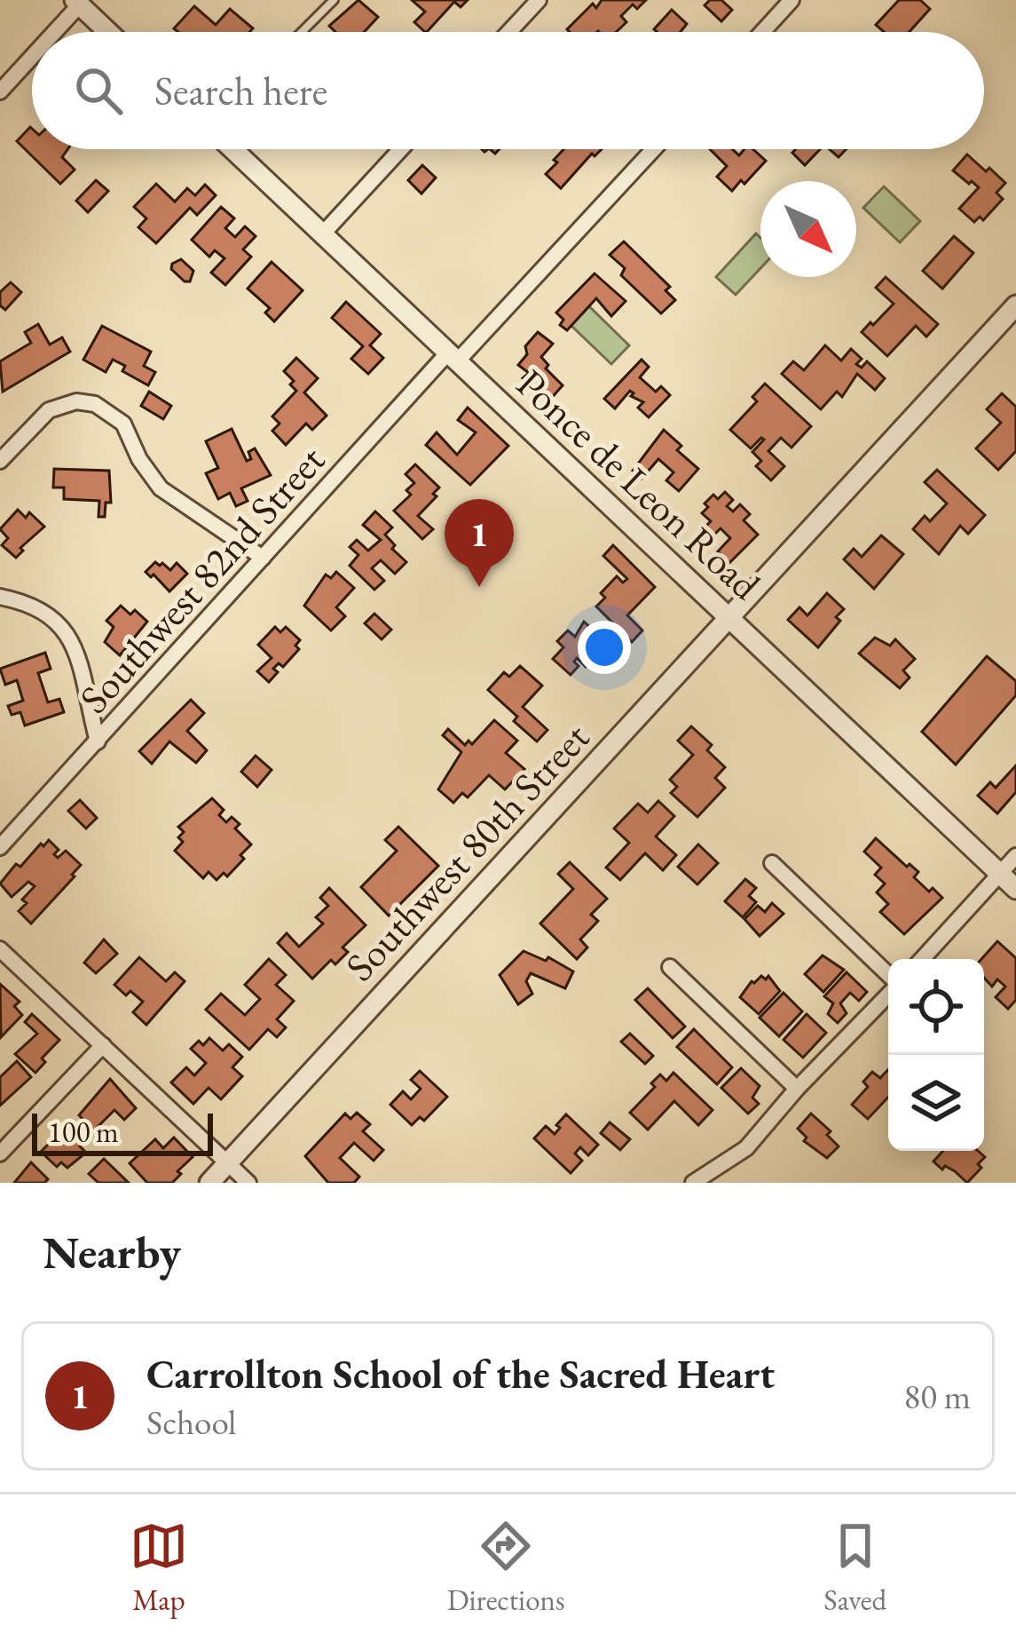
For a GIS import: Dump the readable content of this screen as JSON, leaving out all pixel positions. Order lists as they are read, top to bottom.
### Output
{
  "streets": {
    "street": ["Ponce de Leon Road", "Southwest 82nd Street", "Southwest 80th Street"]
  },
  "crossings": [
    ["Ponce de Leon Road", "Southwest 82nd Street"],
    ["Ponce de Leon Road", "Southwest 80th Street"]
  ],
  "scale_bar": "100 m",
  "north": "bottom right",
  "page": {
    "search": "Search here",
    "pins": "1",
    "scale": "100 m",
    "heading": "Nearby",
    "list": [
      {
        "mark": "1",
        "name": "Carrollton School of the Sacred Heart",
        "note": "School",
        "value": "80 m"
      }
    ],
    "nav": ["Map", "Directions", "Saved"]
  }
}
